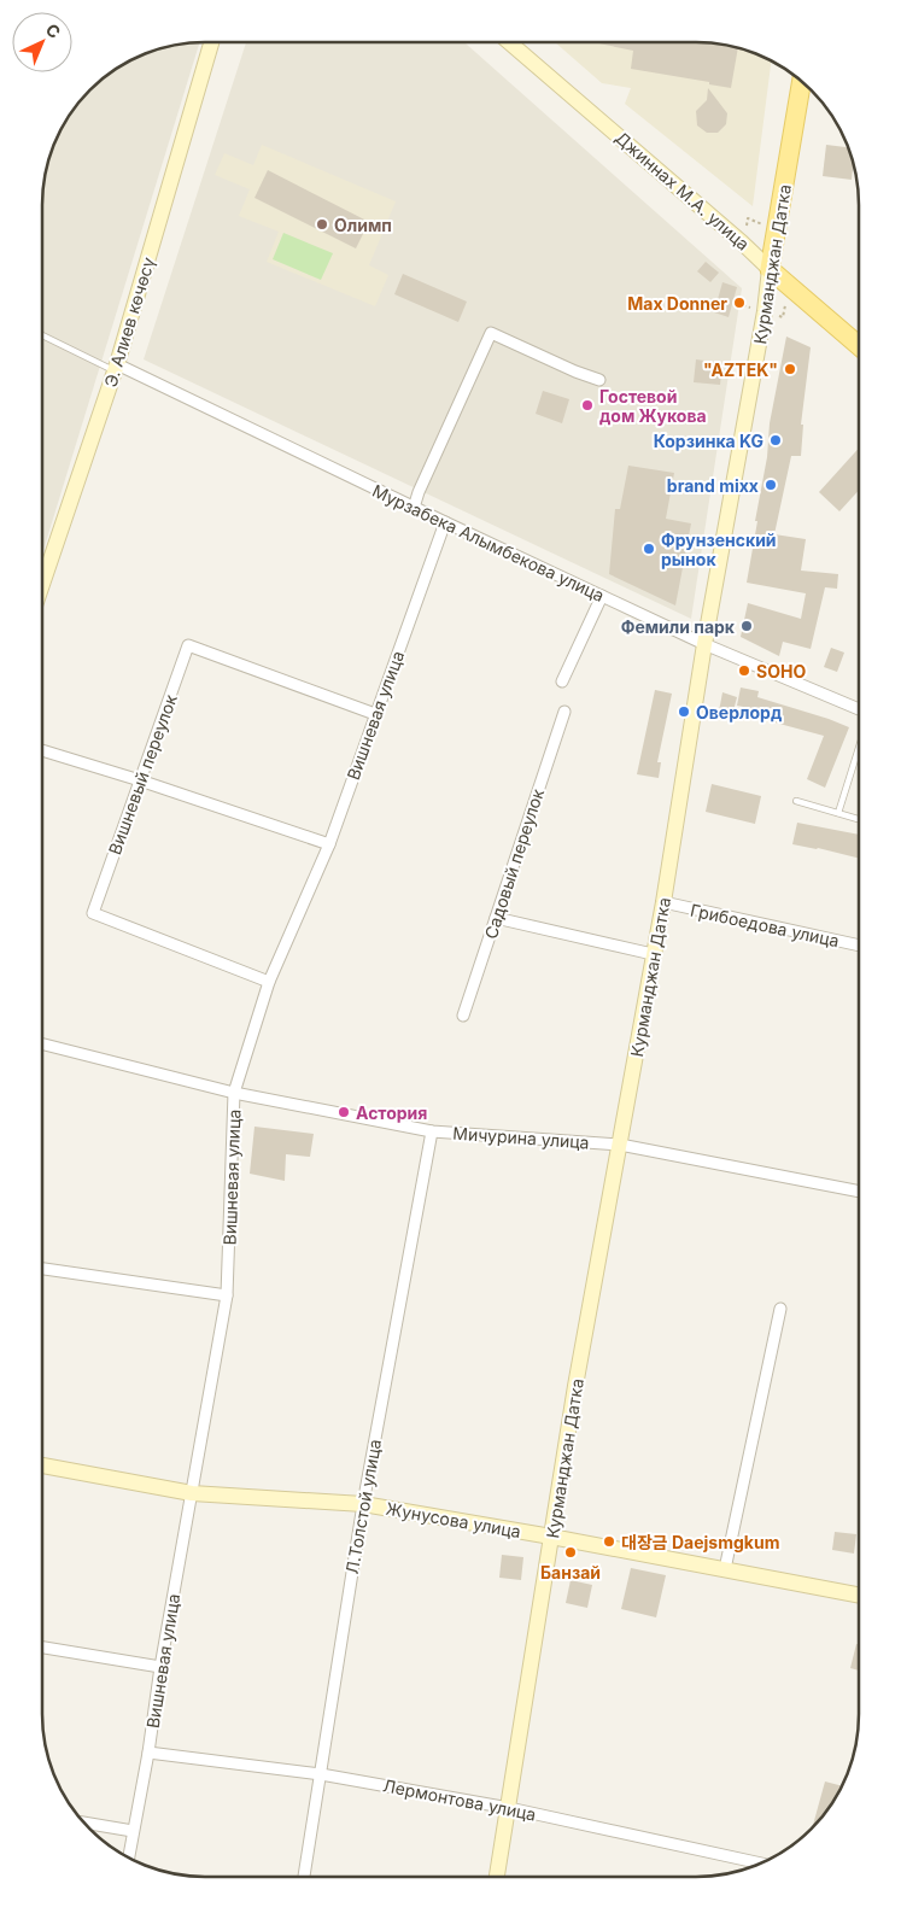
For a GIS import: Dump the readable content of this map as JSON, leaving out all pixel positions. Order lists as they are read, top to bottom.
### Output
{
  "streets": {
    "main road": [
      "Джиннах М.А. улица",
      "Курманджан Датка",
      "Э. Алиев көчөсү",
      "Жунусова улица"
    ],
    "street": [
      "Мурзабека Алымбекова улица",
      "Вишневая улица",
      "Вишневый переулок",
      "Садовый переулок",
      "Грибоедова улица",
      "Мичурина улица",
      "Л.Толстой улица",
      "Лермонтова улица"
    ]
  },
  "crossings": [
    ["Джиннах М.А. улица", "Курманджан Датка"],
    ["Курманджан Датка", "Мурзабека Алымбекова улица"],
    ["Курманджан Датка", "Грибоедова улица"],
    ["Курманджан Датка", "Мичурина улица"],
    ["Курманджан Датка", "Жунусова улица"],
    ["Курманджан Датка", "Лермонтова улица"],
    ["Э. Алиев көчөсү", "Мурзабека Алымбекова улица"],
    ["Мурзабека Алымбекова улица", "Вишневая улица"],
    ["Вишневая улица", "Вишневый переулок"],
    ["Вишневая улица", "Мичурина улица"],
    ["Вишневая улица", "Жунусова улица"],
    ["Вишневая улица", "Лермонтова улица"],
    ["Мичурина улица", "Л.Толстой улица"],
    ["Л.Толстой улица", "Жунусова улица"],
    ["Л.Толстой улица", "Лермонтова улица"]
  ],
  "places": [
    "Олимп",
    "Max Donner",
    "\"AZTEK\"",
    "Гостевой дом Жукова",
    "Корзинка KG",
    "brand mixx",
    "Фрунзенский рынок",
    "Фемили парк",
    "SOHO",
    "Оверлорд",
    "Астория",
    "대장금 Daejsmgkum",
    "Банзай"
  ],
  "north": "top right"
}
